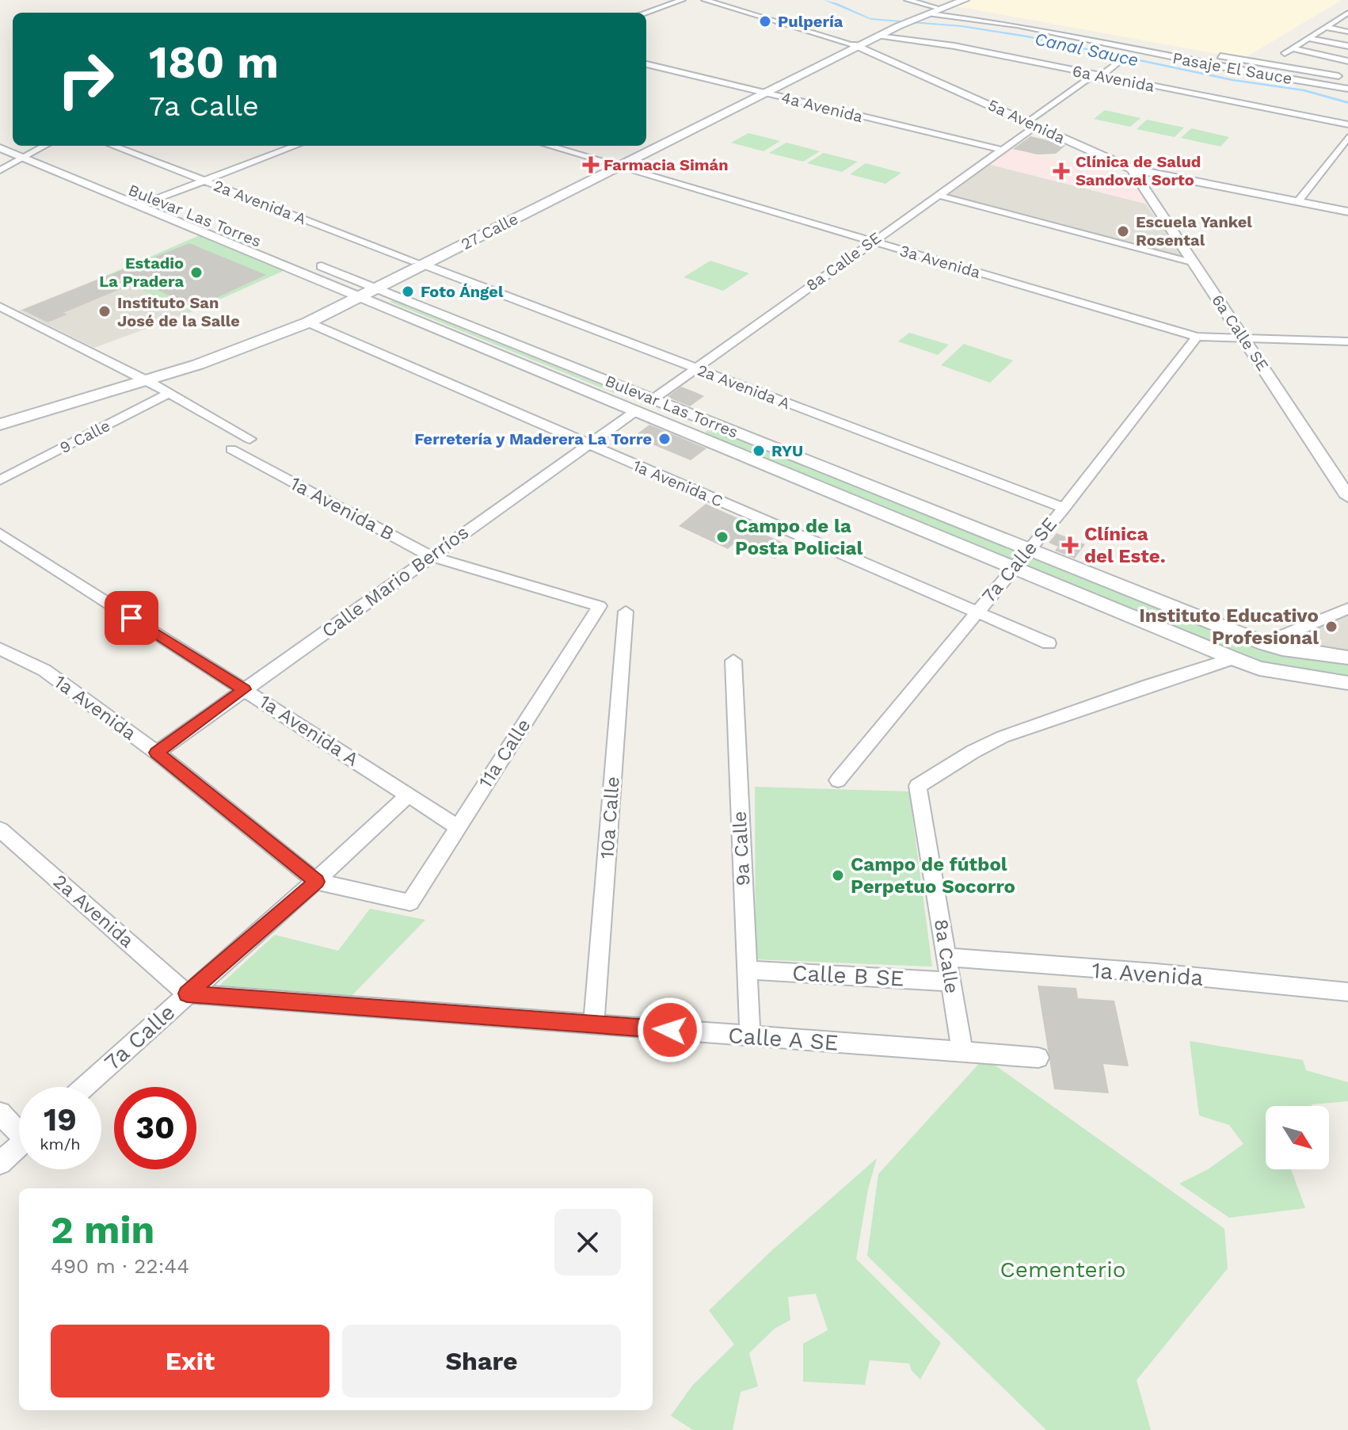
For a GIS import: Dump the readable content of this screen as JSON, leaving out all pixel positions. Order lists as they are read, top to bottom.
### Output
{
  "streets": {
    "main road": ["27 Calle"],
    "street": [
      "Pasaje El Sauce",
      "6a Avenida",
      "4a Avenida",
      "5a Avenida",
      "2a Avenida A",
      "Bulevar Las Torres",
      "8a Calle SE",
      "3a Avenida",
      "6a Calle SE",
      "9 Calle",
      "1a Avenida C",
      "1a Avenida B",
      "7a Calle SE",
      "Calle Mario Berríos",
      "1a Avenida",
      "1a Avenida A",
      "11a Calle",
      "10a Calle",
      "9a Calle",
      "2a Avenida",
      "8a Calle",
      "Calle B SE",
      "7a Calle",
      "Calle A SE"
    ]
  },
  "crossings": [
    ["Pasaje El Sauce", "27 Calle"],
    ["6a Avenida", "27 Calle"],
    ["6a Avenida", "8a Calle SE"],
    ["4a Avenida", "27 Calle"],
    ["4a Avenida", "8a Calle SE"],
    ["5a Avenida", "27 Calle"],
    ["5a Avenida", "8a Calle SE"],
    ["5a Avenida", "6a Calle SE"],
    ["2a Avenida A", "27 Calle"],
    ["2a Avenida A", "8a Calle SE"],
    ["2a Avenida A", "7a Calle SE"],
    ["Bulevar Las Torres", "27 Calle"],
    ["Bulevar Las Torres", "8a Calle SE"],
    ["Bulevar Las Torres", "7a Calle SE"],
    ["Bulevar Las Torres", "Calle Mario Berríos"],
    ["Bulevar Las Torres", "8a Calle"],
    ["27 Calle", "3a Avenida"],
    ["27 Calle", "1a Avenida C"],
    ["8a Calle SE", "3a Avenida"],
    ["3a Avenida", "6a Calle SE"],
    ["3a Avenida", "7a Calle SE"],
    ["1a Avenida C", "7a Calle SE"],
    ["1a Avenida C", "Calle Mario Berríos"],
    ["1a Avenida B", "Calle Mario Berríos"],
    ["1a Avenida B", "11a Calle"],
    ["Calle Mario Berríos", "1a Avenida"],
    ["Calle Mario Berríos", "1a Avenida A"],
    ["1a Avenida", "11a Calle"],
    ["1a Avenida", "8a Calle"],
    ["1a Avenida", "7a Calle"],
    ["1a Avenida A", "11a Calle"],
    ["1a Avenida A", "7a Calle"],
    ["10a Calle", "Calle A SE"],
    ["9a Calle", "Calle B SE"],
    ["9a Calle", "Calle A SE"],
    ["2a Avenida", "7a Calle"],
    ["2a Avenida", "Calle A SE"],
    ["8a Calle", "Calle B SE"],
    ["8a Calle", "Calle A SE"],
    ["7a Calle", "Calle A SE"]
  ],
  "water": ["Canal Sauce"],
  "parks": ["Cementerio"],
  "places": {
    "other": [
      "Pulpería",
      "Escuela Yankel Rosental",
      "Estadio La Pradera",
      "Foto Ángel",
      "Instituto San José de la Salle",
      "Ferretería y Maderera La Torre",
      "RYU",
      "Campo de la Posta Policial",
      "Instituto Educativo Profesional",
      "Campo de fútbol Perpetuo Socorro"
    ],
    "health": ["Farmacia Simán", "Clínica de Salud Sandoval Sorto", "Clínica del Este."]
  },
  "north": "bottom right",
  "page": {
    "turn": ["180 m", "7a Calle"],
    "speed": "19 km/h",
    "limit": "30",
    "heading": ["2 min", "490 m · 22:44"],
    "buttons": ["Exit", "Share"]
  }
}
